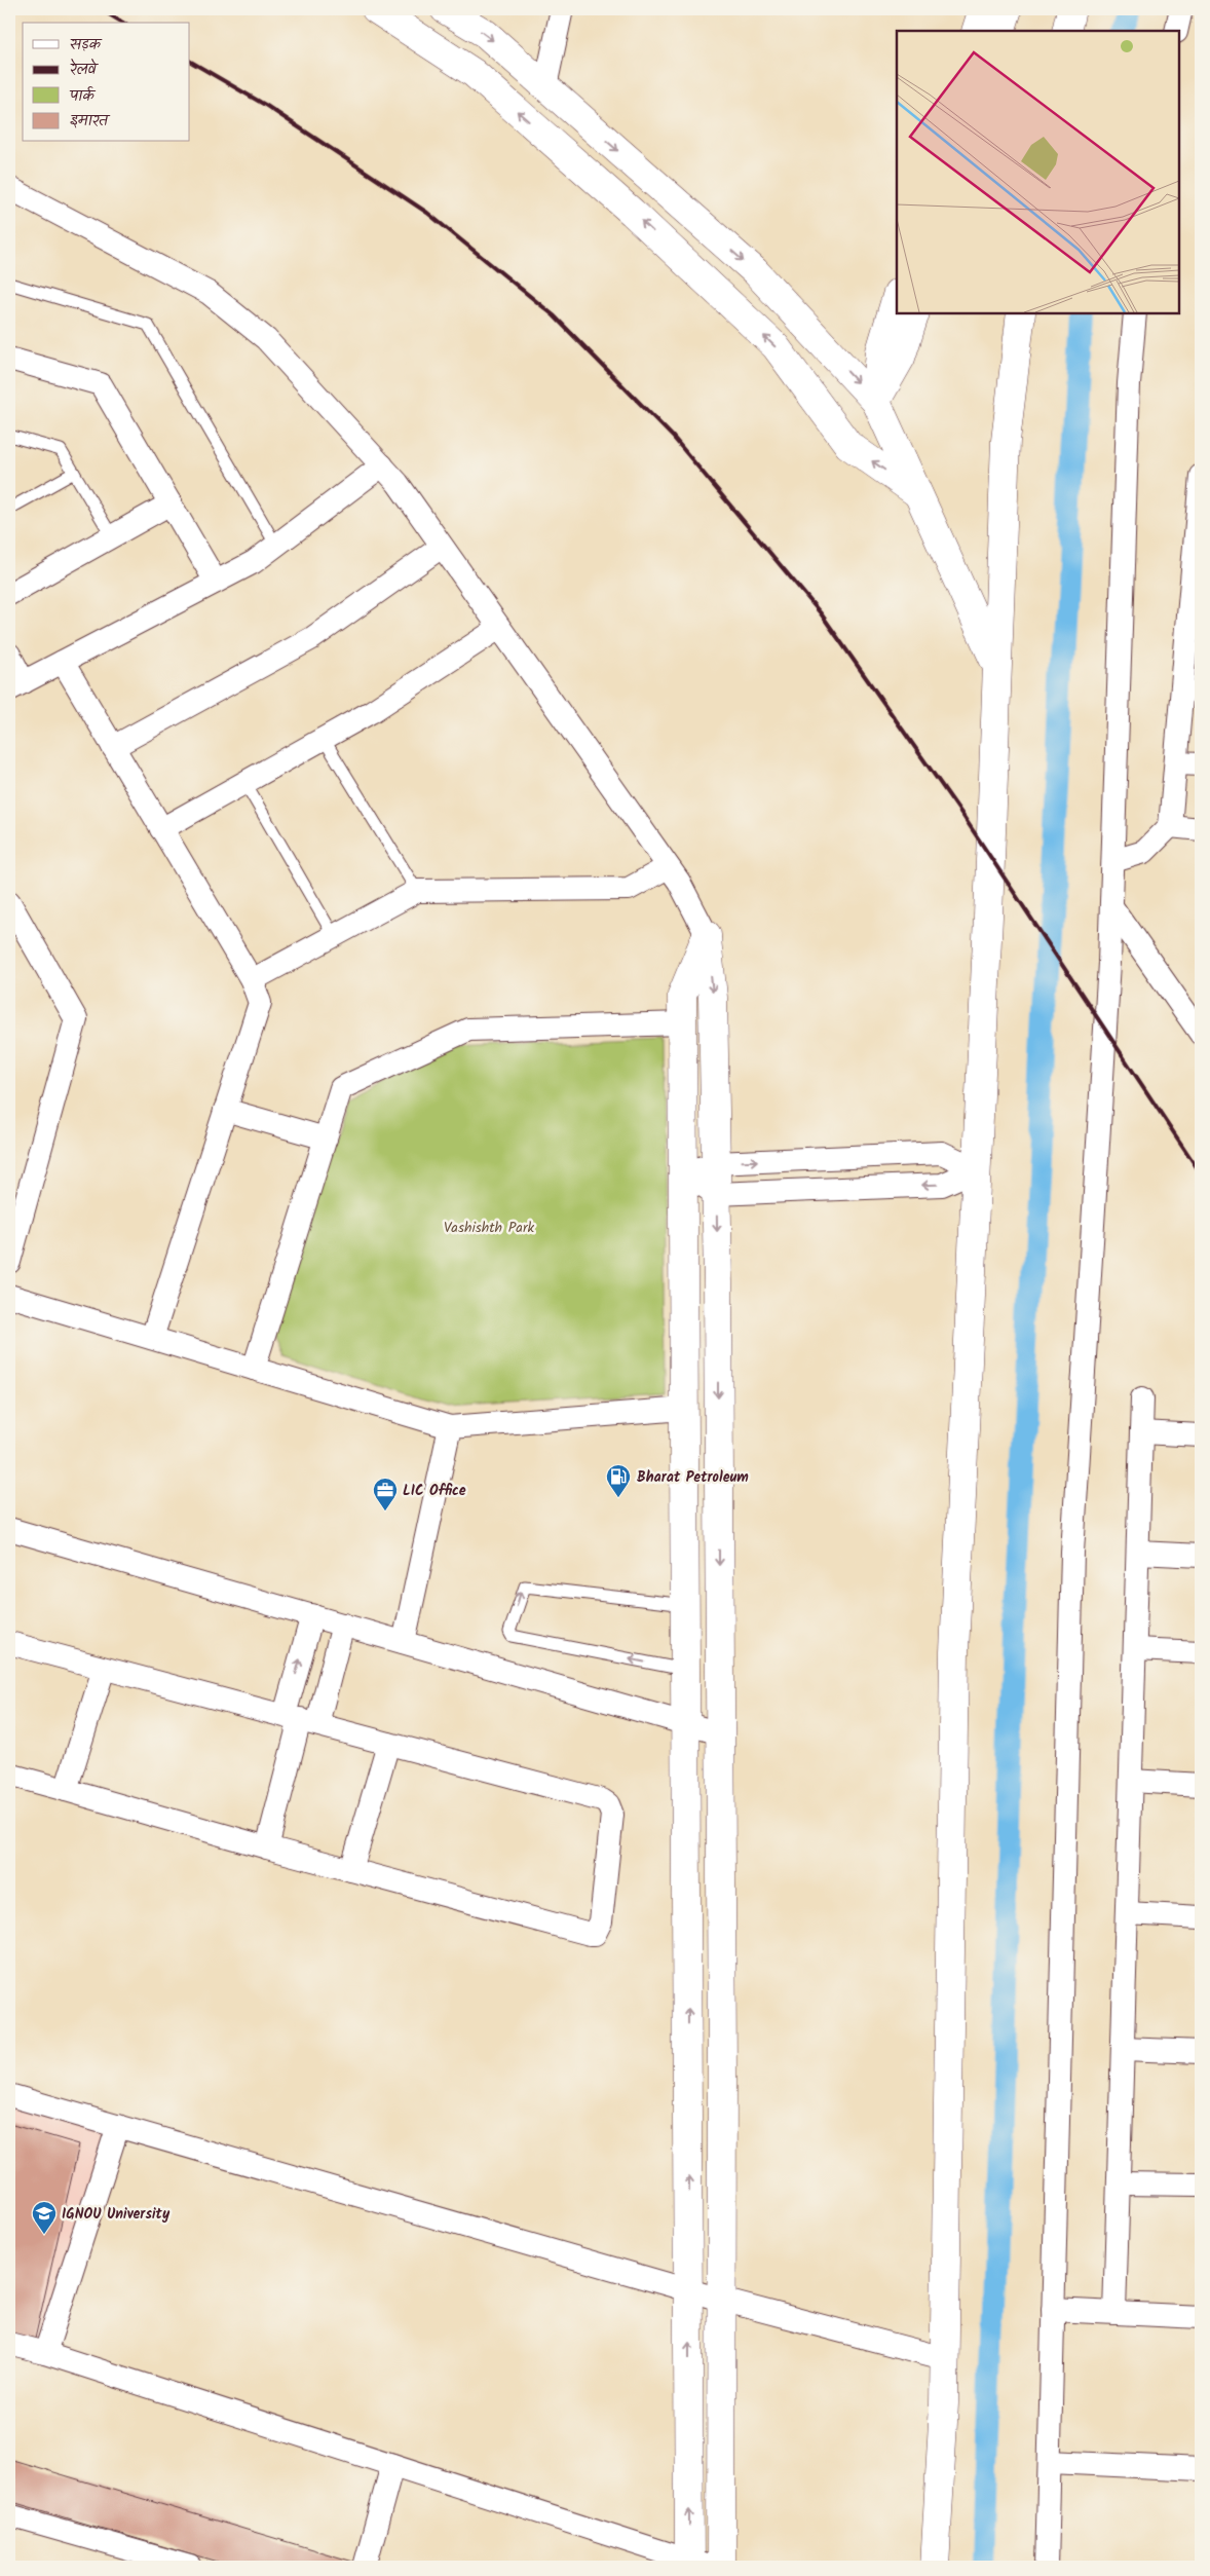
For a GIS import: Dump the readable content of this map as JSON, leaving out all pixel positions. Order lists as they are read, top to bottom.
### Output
{
  "parks": ["Vashishth Park"],
  "places": {
    "fuel station": ["Bharat Petroleum"],
    "office": ["LIC Office"],
    "school or university": ["IGNOU University"]
  },
  "legend": [
    "सड़क",
    "रेलवे",
    "पार्क",
    "इमारत"
  ]
}
